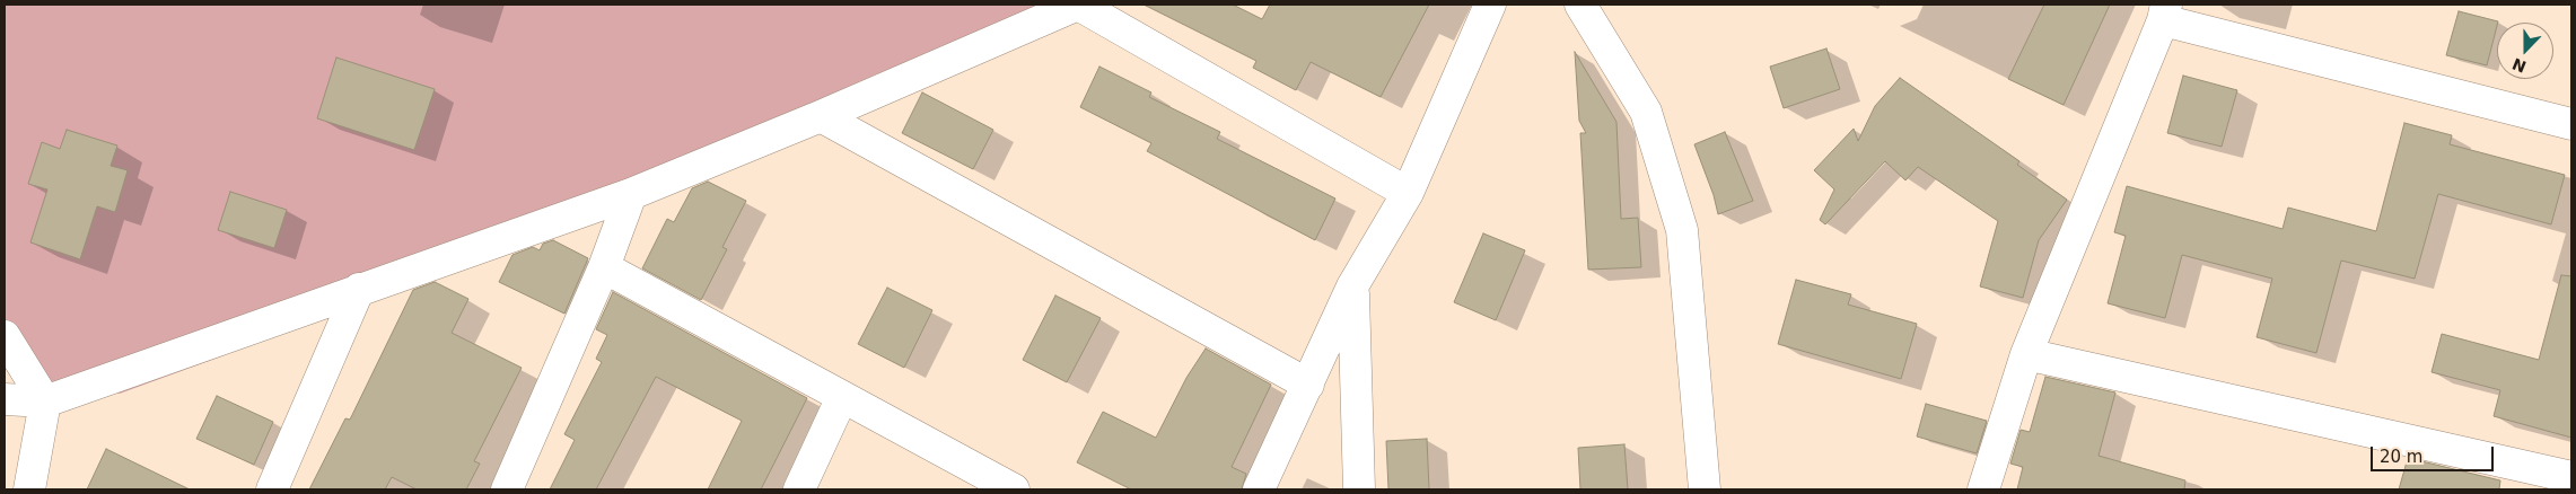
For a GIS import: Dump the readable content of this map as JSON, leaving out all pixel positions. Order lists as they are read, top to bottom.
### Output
{
  "scale_bar": "20 m",
  "north": "bottom"
}
